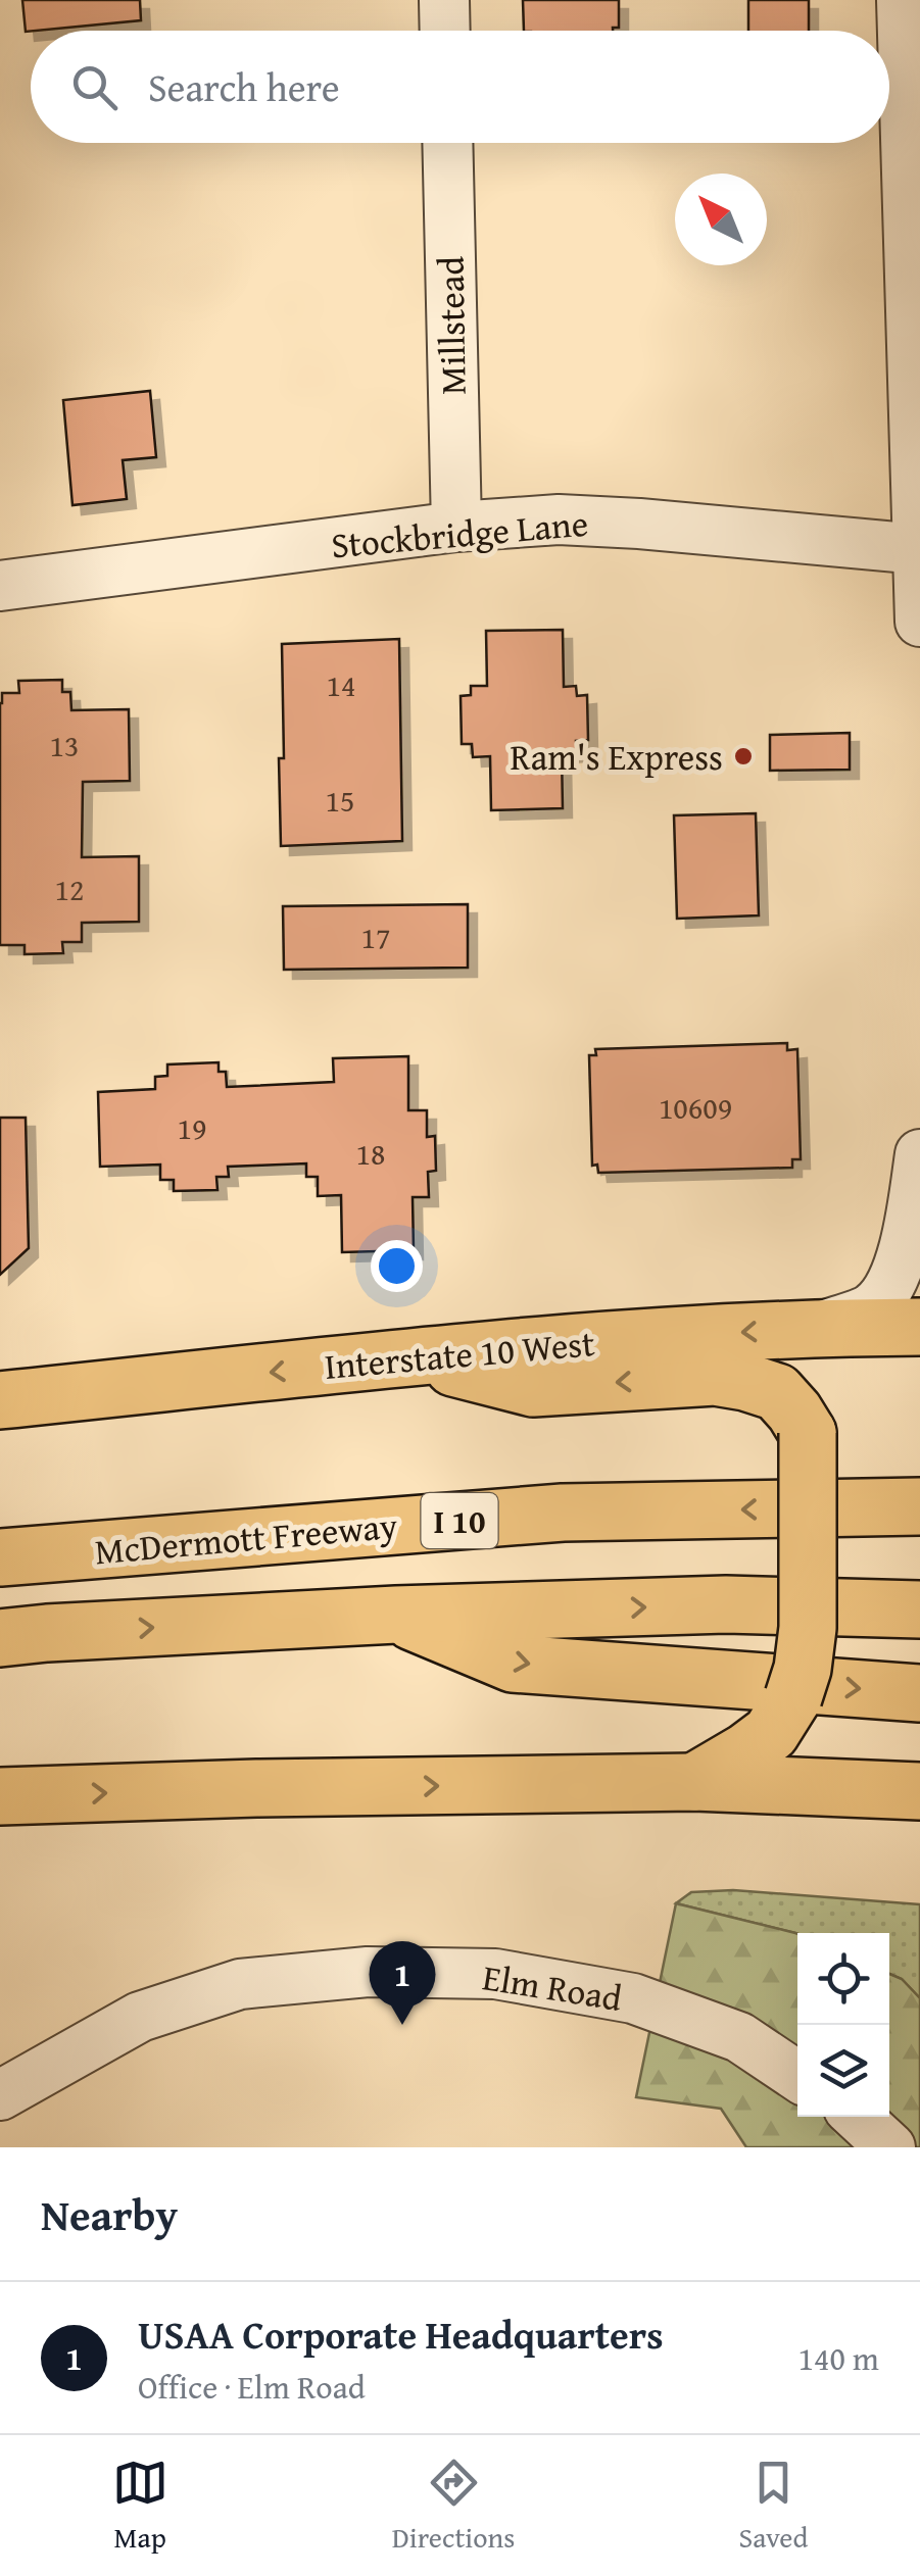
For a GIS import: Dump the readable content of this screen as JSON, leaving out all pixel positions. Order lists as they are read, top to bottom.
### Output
{
  "streets": {
    "main road": ["Interstate 10 West", "I 10", "McDermott Freeway"],
    "street": ["Millstead", "Stockbridge Lane", "Elm Road"]
  },
  "crossings": [
    ["Millstead", "Stockbridge Lane"]
  ],
  "places": ["Ram's Express"],
  "house_numbers": [
    "14",
    "13",
    "15",
    "12",
    "17",
    "10609",
    "19",
    "18"
  ],
  "north": "top left",
  "page": {
    "search": "Search here",
    "pins": "1",
    "heading": "Nearby",
    "list": [
      {
        "mark": "1",
        "name": "USAA Corporate Headquarters",
        "note": "Office · Elm Road",
        "value": "140 m"
      }
    ],
    "nav": ["Map", "Directions", "Saved"]
  }
}
